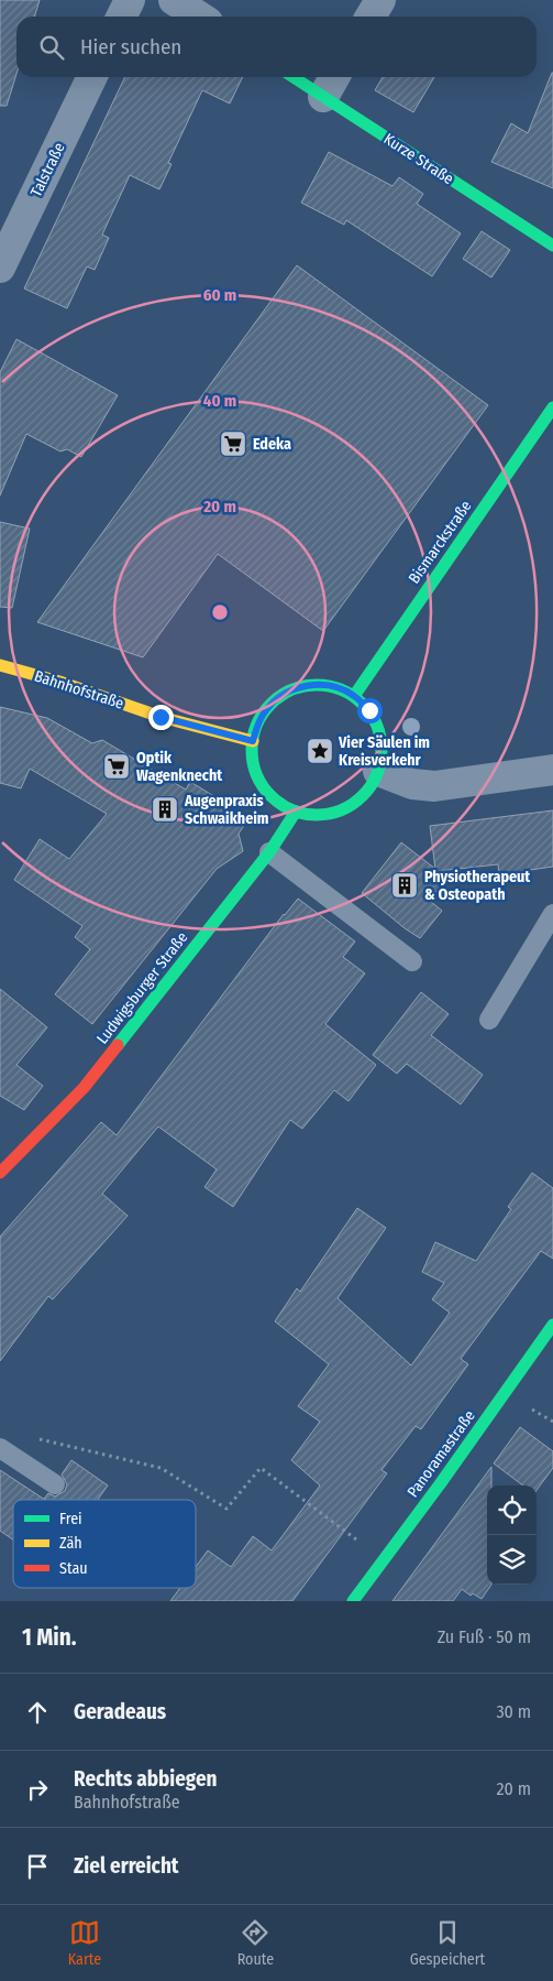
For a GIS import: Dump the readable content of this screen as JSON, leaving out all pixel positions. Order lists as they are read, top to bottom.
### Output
{
  "streets": {
    "street": [
      "Kurze Straße",
      "Talstraße",
      "Bismarckstraße",
      "Bahnhofstraße",
      "Ludwigsburger Straße",
      "Panoramastraße"
    ]
  },
  "crossings": [
    ["Bismarckstraße", "Bahnhofstraße"],
    ["Bismarckstraße", "Ludwigsburger Straße"],
    ["Bahnhofstraße", "Ludwigsburger Straße"]
  ],
  "places": {
    "supermarket": ["Edeka", "Optik Wagenknecht"],
    "place": ["Vier Säulen im Kreisverkehr"],
    "building": ["Augenpraxis Schwaikheim", "Physiotherapeut & Osteopath"]
  },
  "legend": ["Frei", "Zäh", "Stau"],
  "page": {
    "search": "Hier suchen",
    "heading": ["1 Min.", "Zu Fuß · 50 m"],
    "list": [
      ["Geradeaus", "30 m"],
      ["Rechts abbiegen", "Bahnhofstraße", "20 m"],
      "Ziel erreicht"
    ],
    "nav": ["Karte", "Route", "Gespeichert"]
  },
  "rings": ["60 m", "40 m", "20 m"]
}
